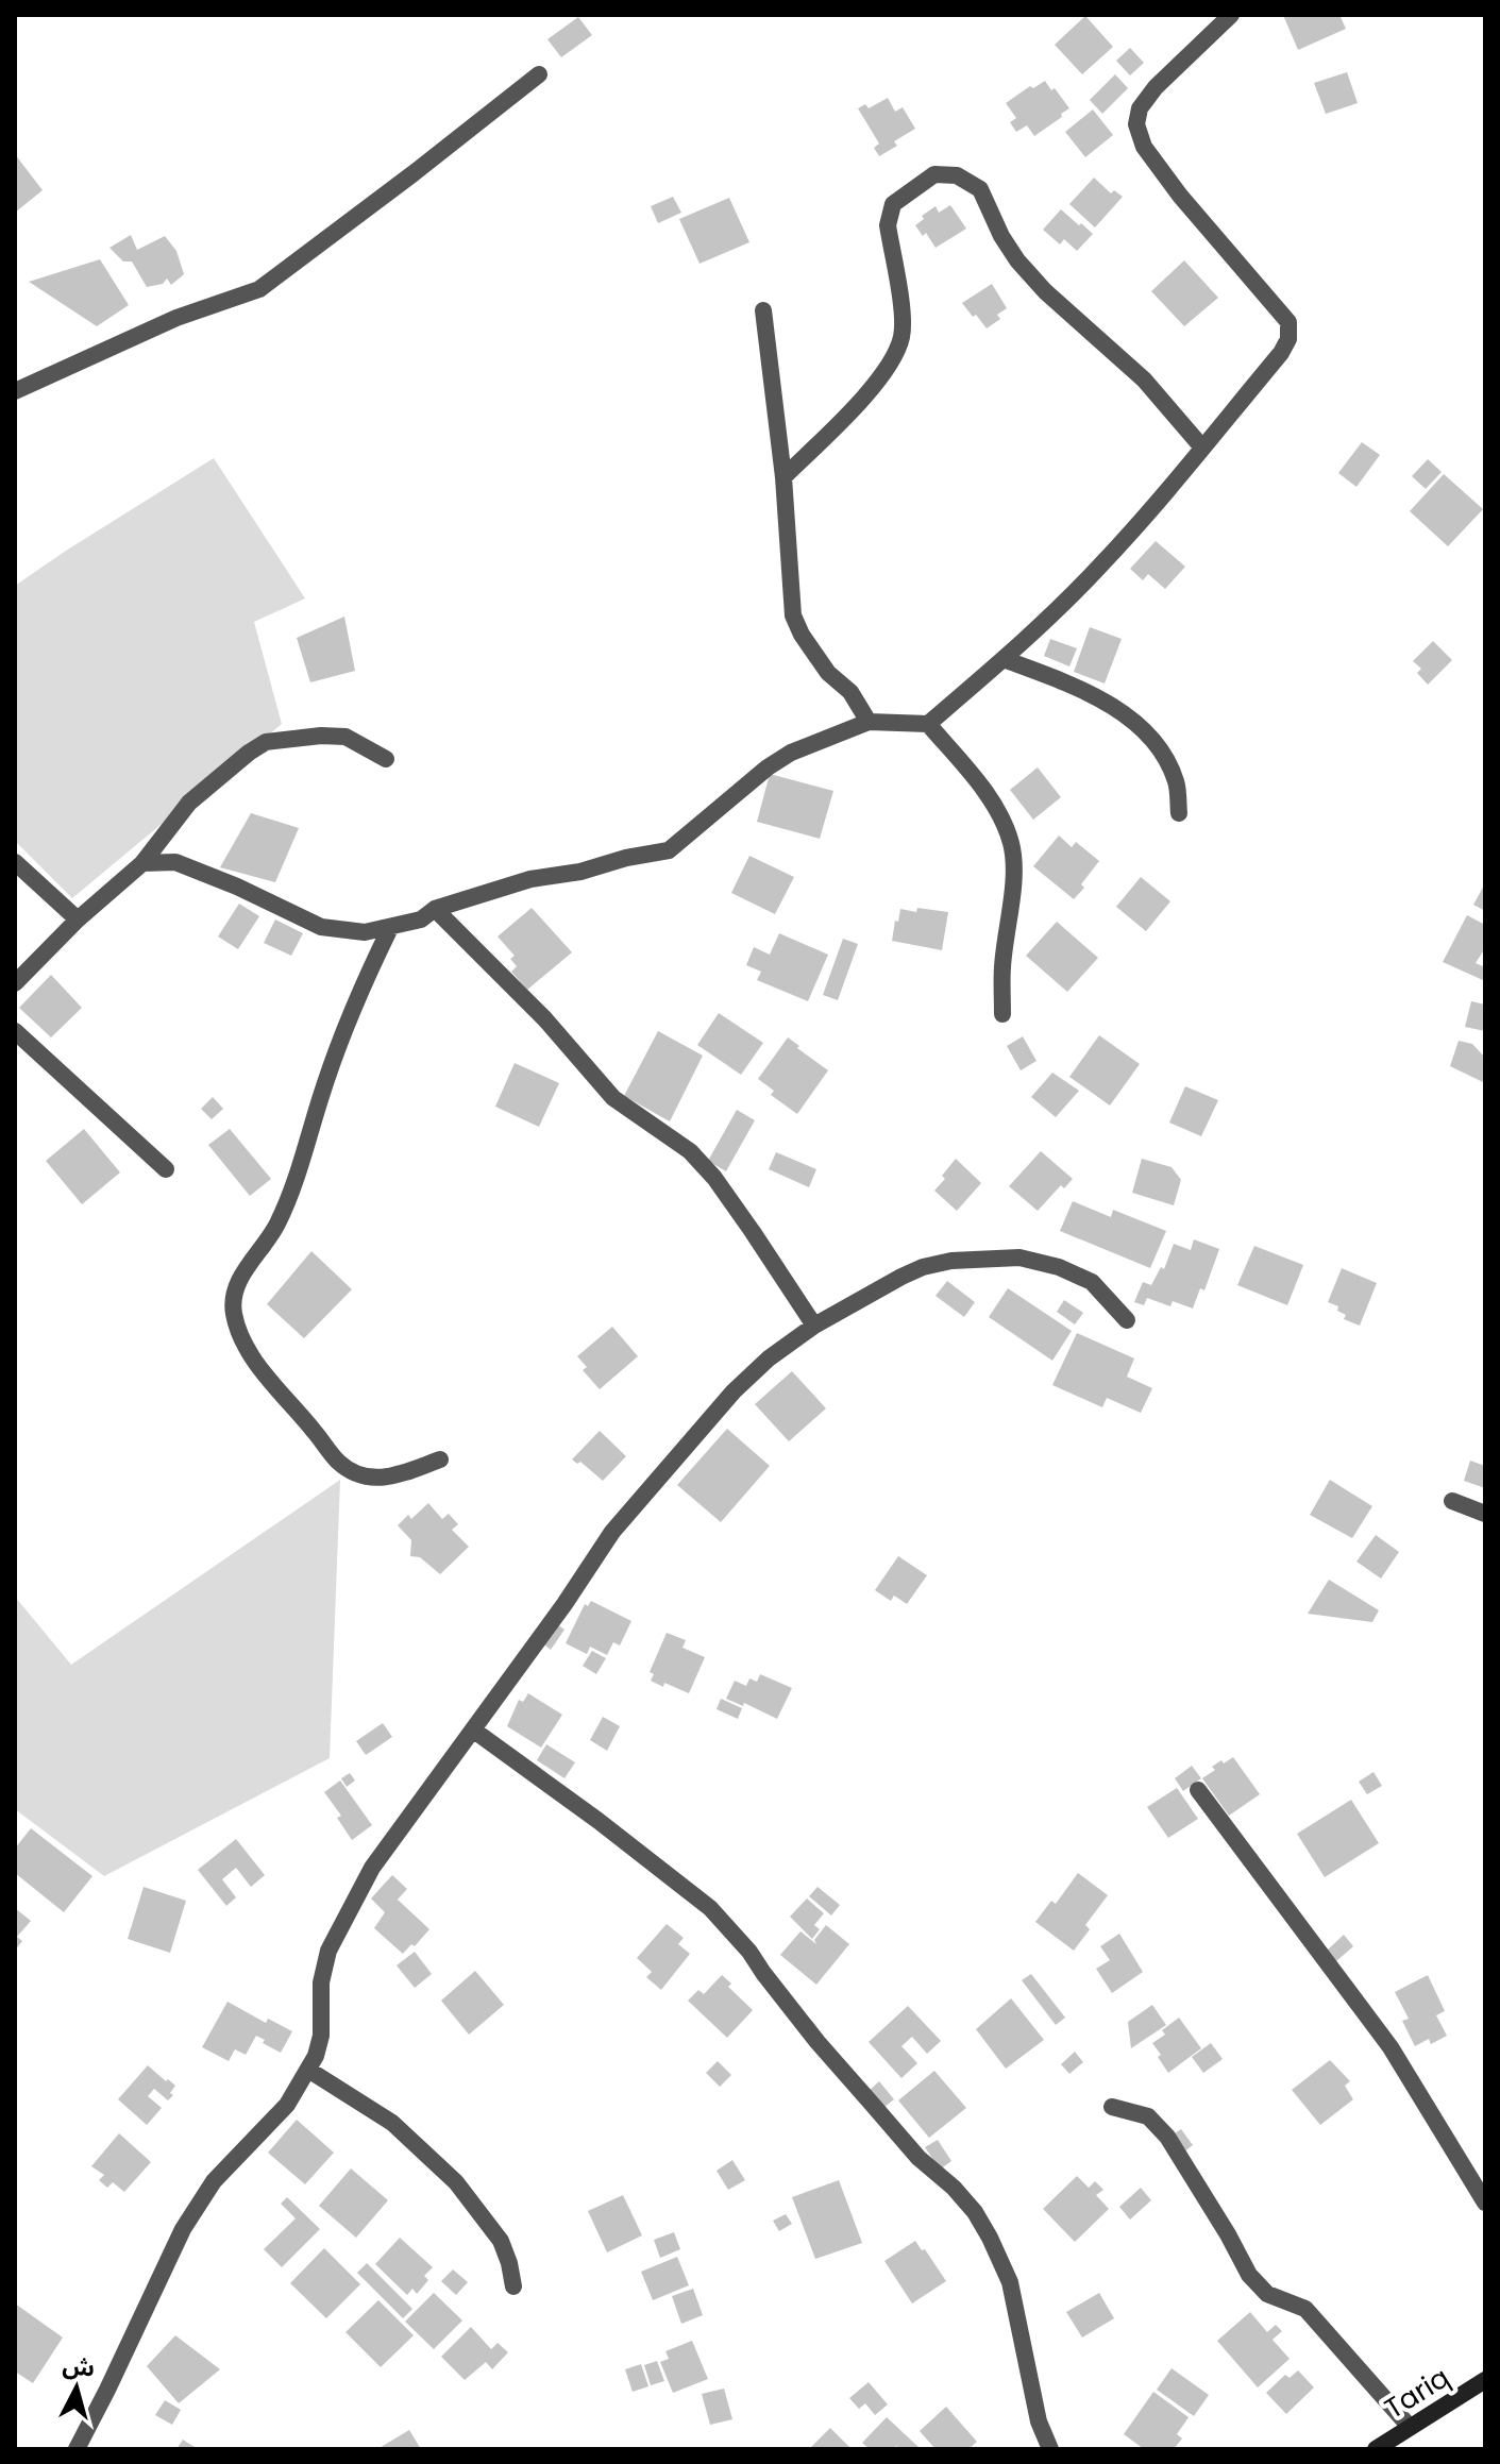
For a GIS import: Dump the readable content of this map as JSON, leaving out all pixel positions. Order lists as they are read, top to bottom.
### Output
{
  "streets": {
    "main road": ["Tariq"]
  },
  "north": "top"
}
